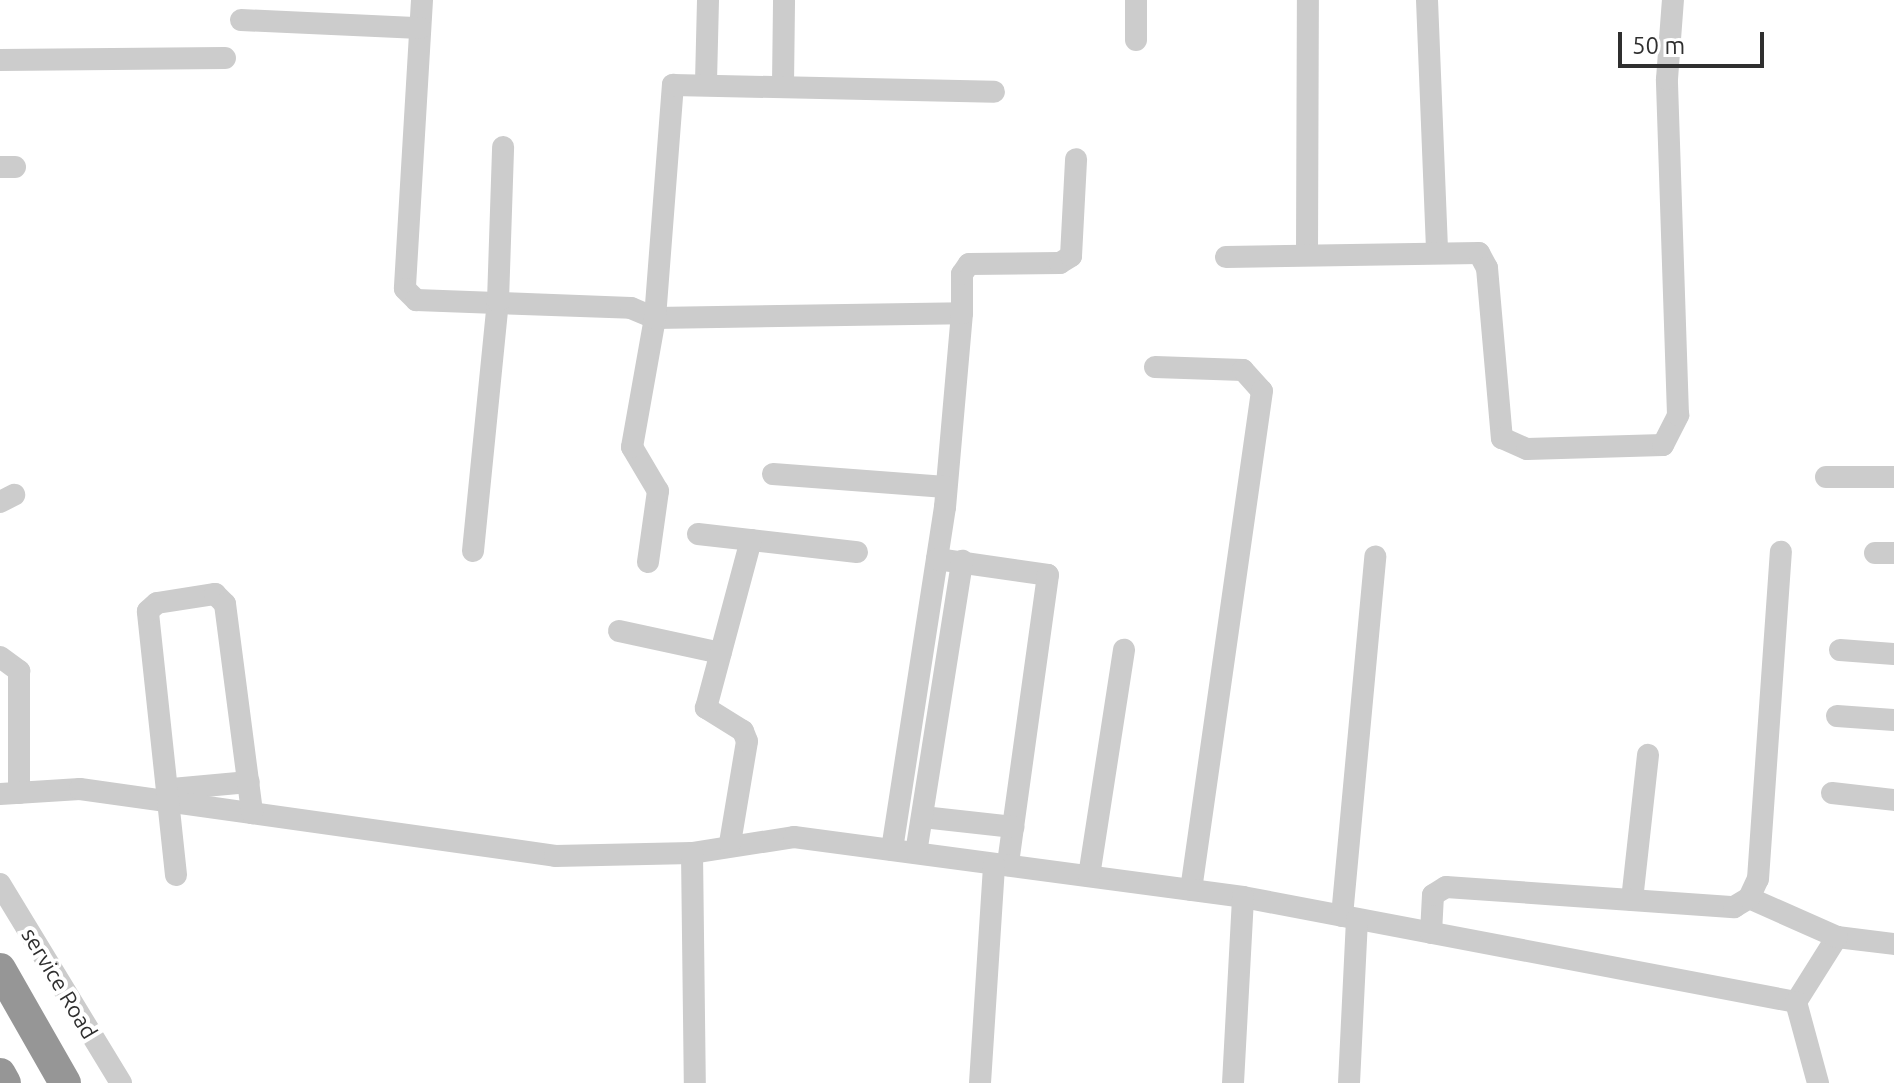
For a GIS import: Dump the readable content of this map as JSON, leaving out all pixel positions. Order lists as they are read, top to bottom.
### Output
{
  "streets": {
    "street": ["service Road"]
  },
  "scale_bar": "50 m"
}
